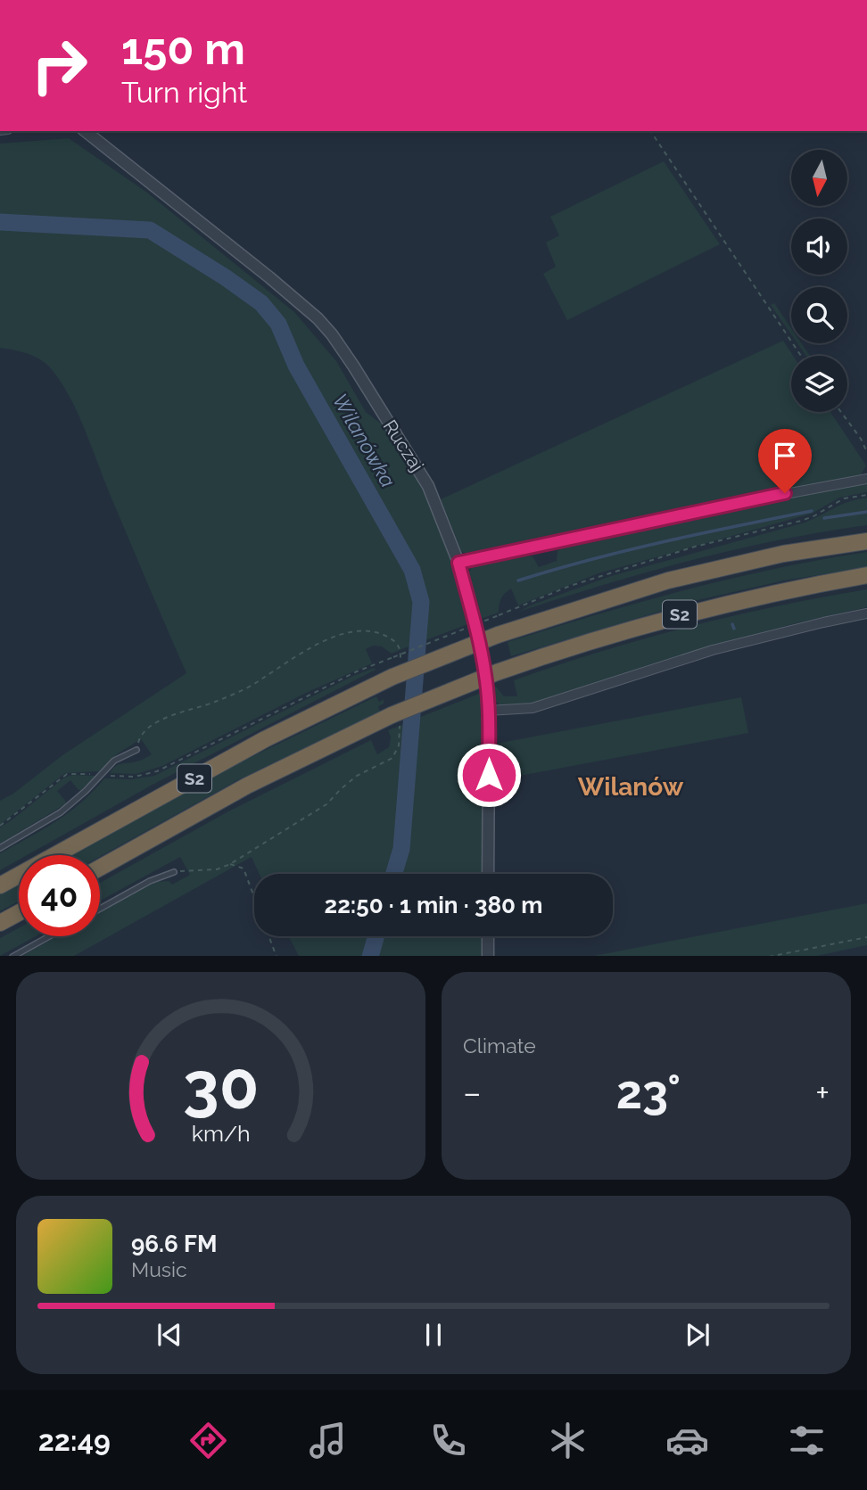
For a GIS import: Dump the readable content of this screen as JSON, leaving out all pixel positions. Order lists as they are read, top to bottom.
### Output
{
  "streets": {
    "highway": ["S2"],
    "street": ["Ruczaj"]
  },
  "districts": ["Wilanów"],
  "water": ["Wilanówka"],
  "north": "bottom",
  "page": {
    "turn": ["150 m", "Turn right"],
    "limit": "40",
    "trip": "22:50 · 1 min · 380 m",
    "tile": "Climate",
    "heat": ["−", "23°", "+"],
    "song": ["96.6 FM", "Music"],
    "tabs": "22:49",
    "gauge": ["30", "km/h"]
  }
}
